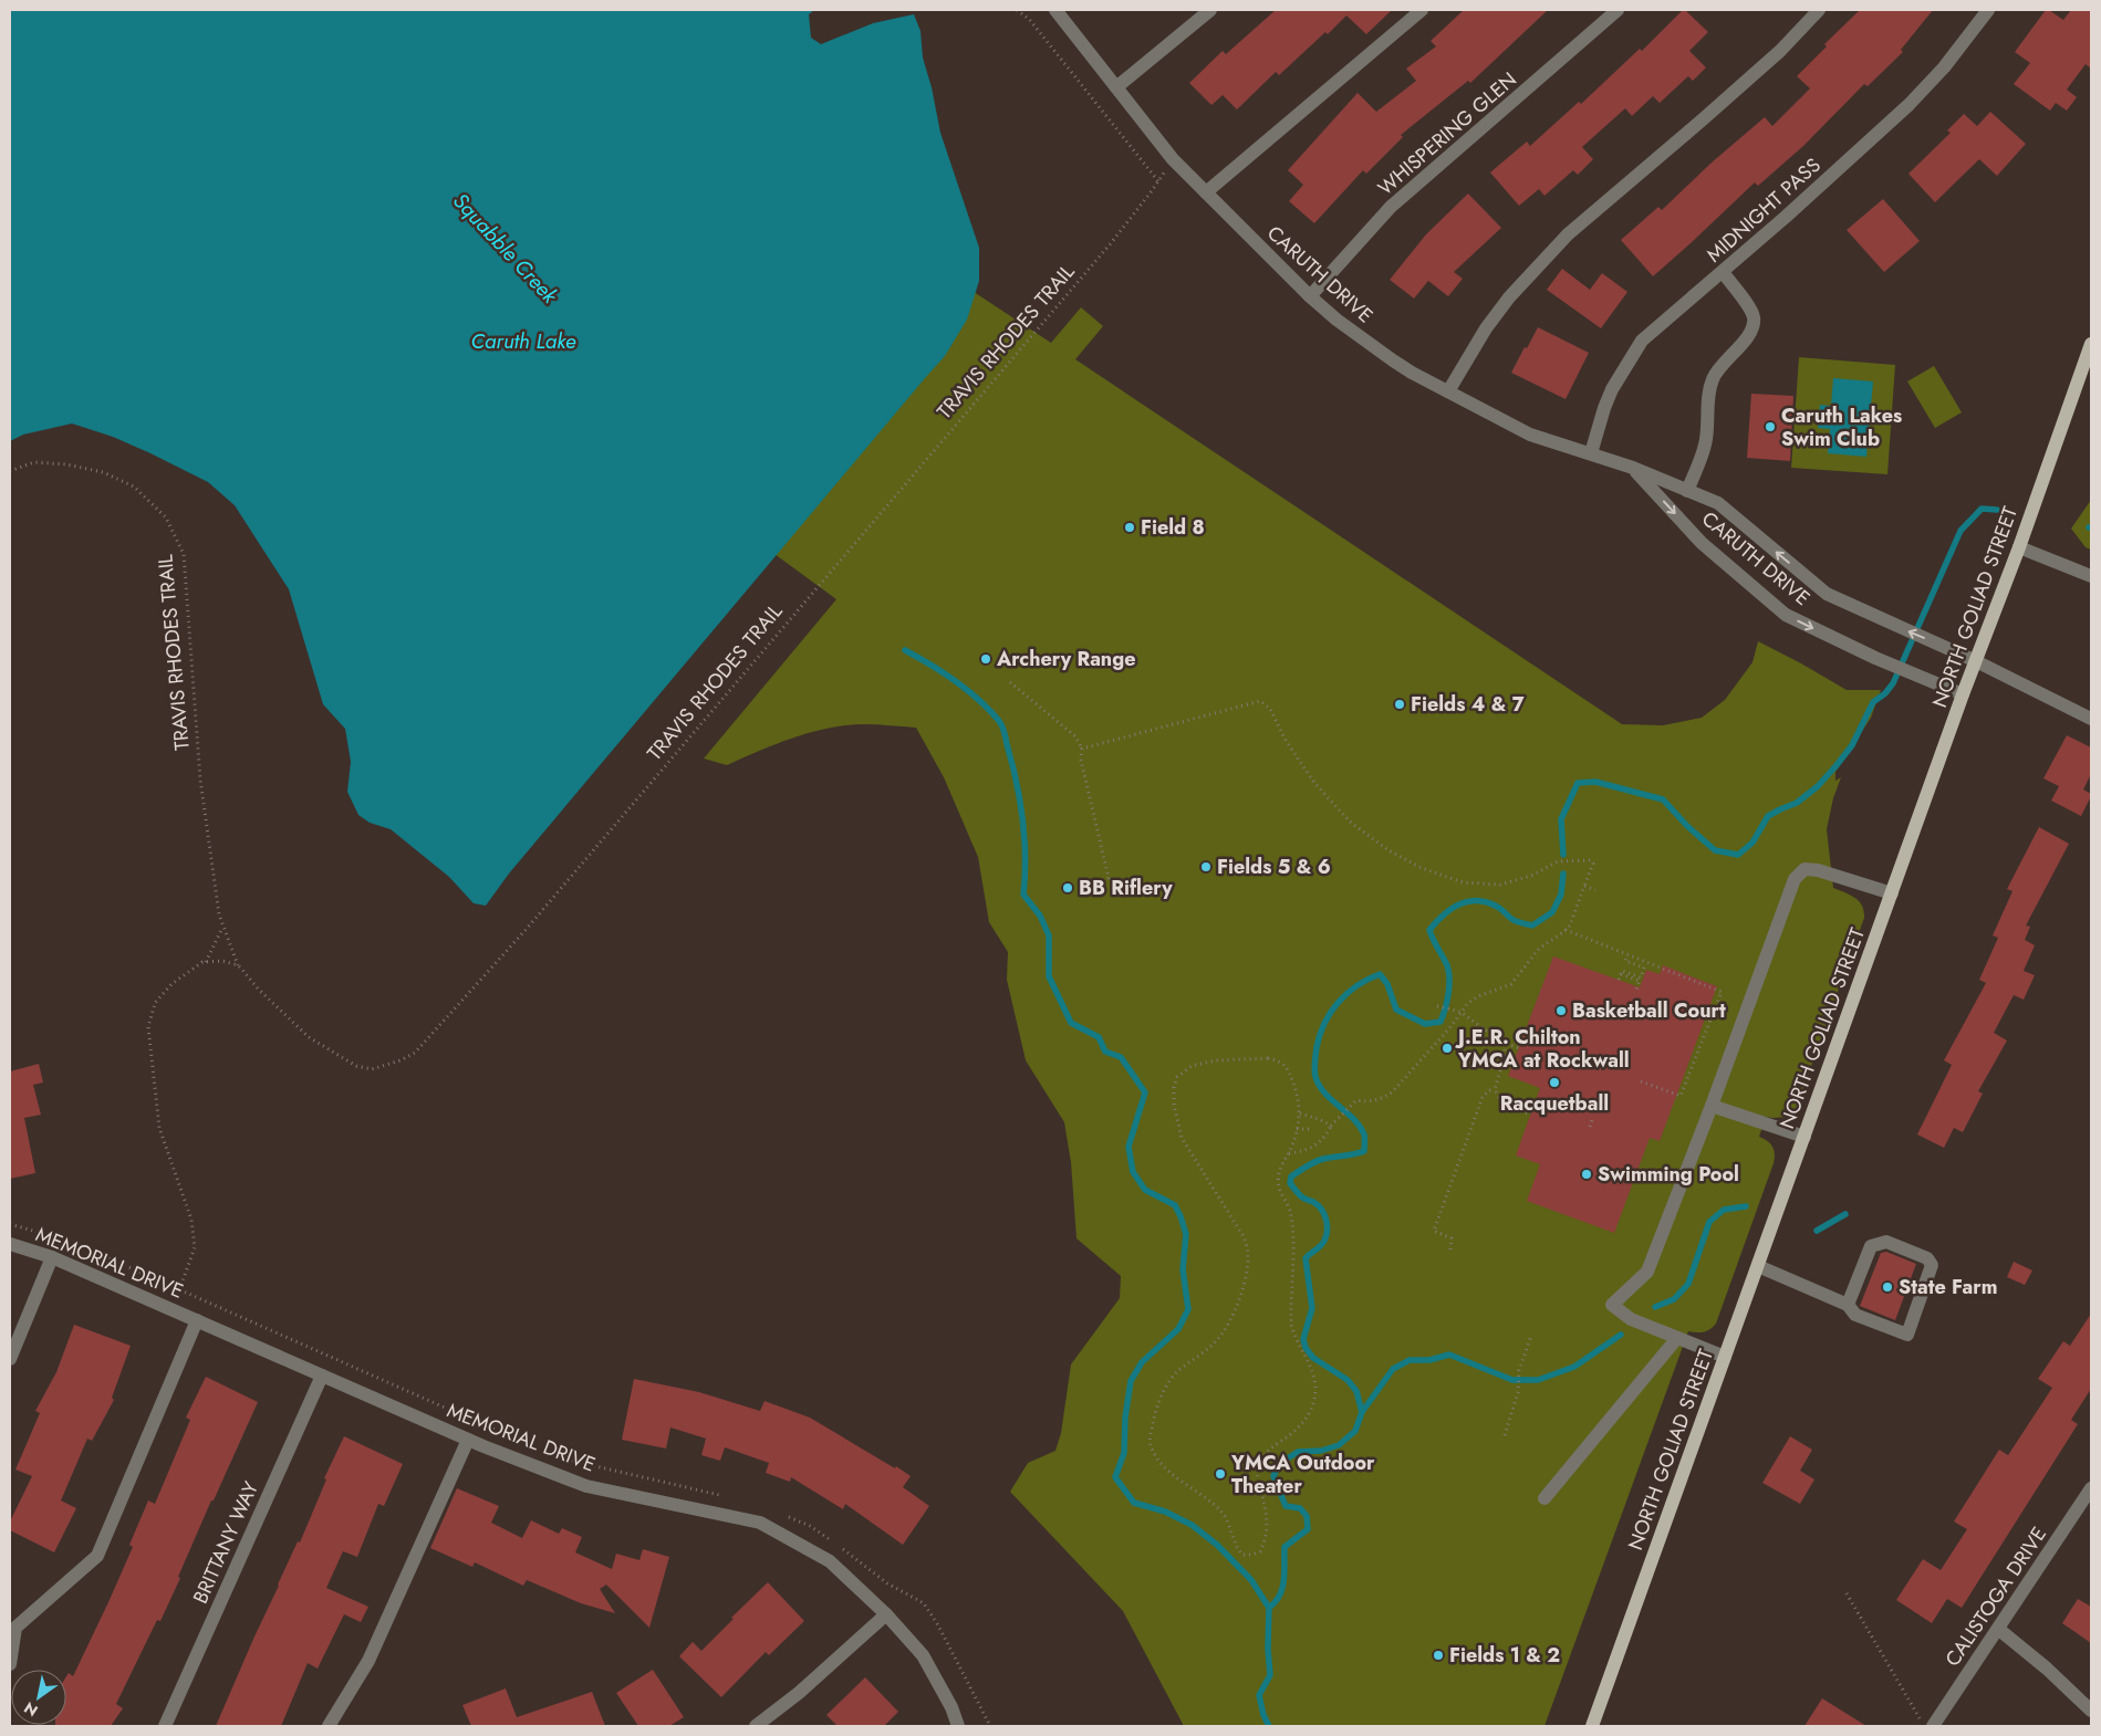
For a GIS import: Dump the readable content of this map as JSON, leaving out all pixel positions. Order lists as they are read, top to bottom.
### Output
{
  "streets": {
    "main road": ["NORTH GOLIAD STREET"],
    "street": [
      "WHISPERING GLEN",
      "MIDNIGHT PASS",
      "CARUTH DRIVE",
      "MEMORIAL DRIVE",
      "BRITTANY WAY",
      "CALISTOGA DRIVE"
    ],
    "path": ["TRAVIS RHODES TRAIL"]
  },
  "crossings": [
    ["WHISPERING GLEN", "CARUTH DRIVE"],
    ["MIDNIGHT PASS", "CARUTH DRIVE"],
    ["CARUTH DRIVE", "TRAVIS RHODES TRAIL"],
    ["CARUTH DRIVE", "NORTH GOLIAD STREET"],
    ["MEMORIAL DRIVE", "BRITTANY WAY"]
  ],
  "water": ["Squabble Creek", "Caruth Lake"],
  "places": [
    "Caruth Lakes Swim Club",
    "Field 8",
    "Archery Range",
    "Fields 4 & 7",
    "Fields 5 & 6",
    "BB Riflery",
    "Basketball Court",
    "J.E.R. Chilton YMCA at Rockwall",
    "Racquetball",
    "Swimming Pool",
    "State Farm",
    "YMCA Outdoor Theater",
    "Fields 1 & 2"
  ],
  "north": "bottom left"
}
